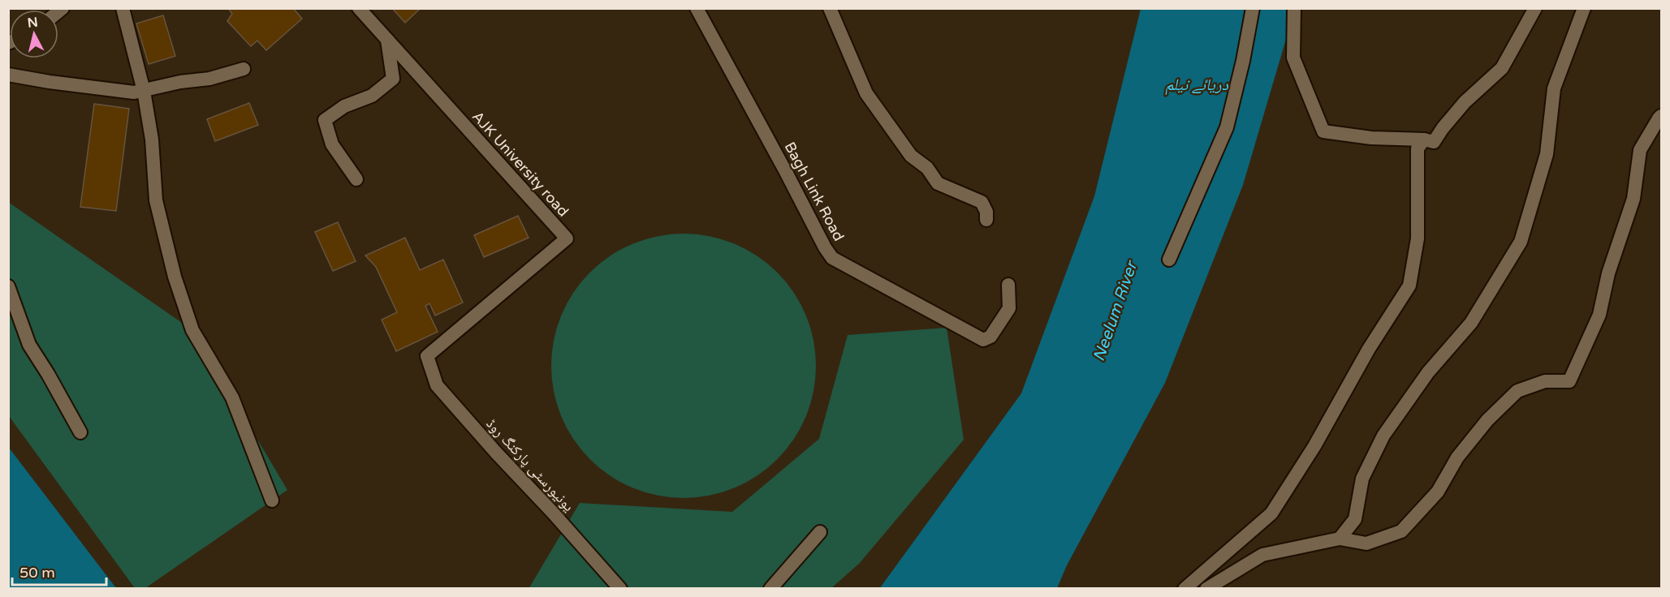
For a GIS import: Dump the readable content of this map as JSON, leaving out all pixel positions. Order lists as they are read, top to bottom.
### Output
{
  "streets": {
    "street": ["AJK University road", "Bagh Link Road", "یونیورسٹی پارکنگ روڈ"]
  },
  "crossings": [
    ["AJK University road", "یونیورسٹی پارکنگ روڈ"]
  ],
  "water": ["دریائے نیلم", "Neelum River"],
  "scale_bar": "50 m",
  "north": "top"
}
